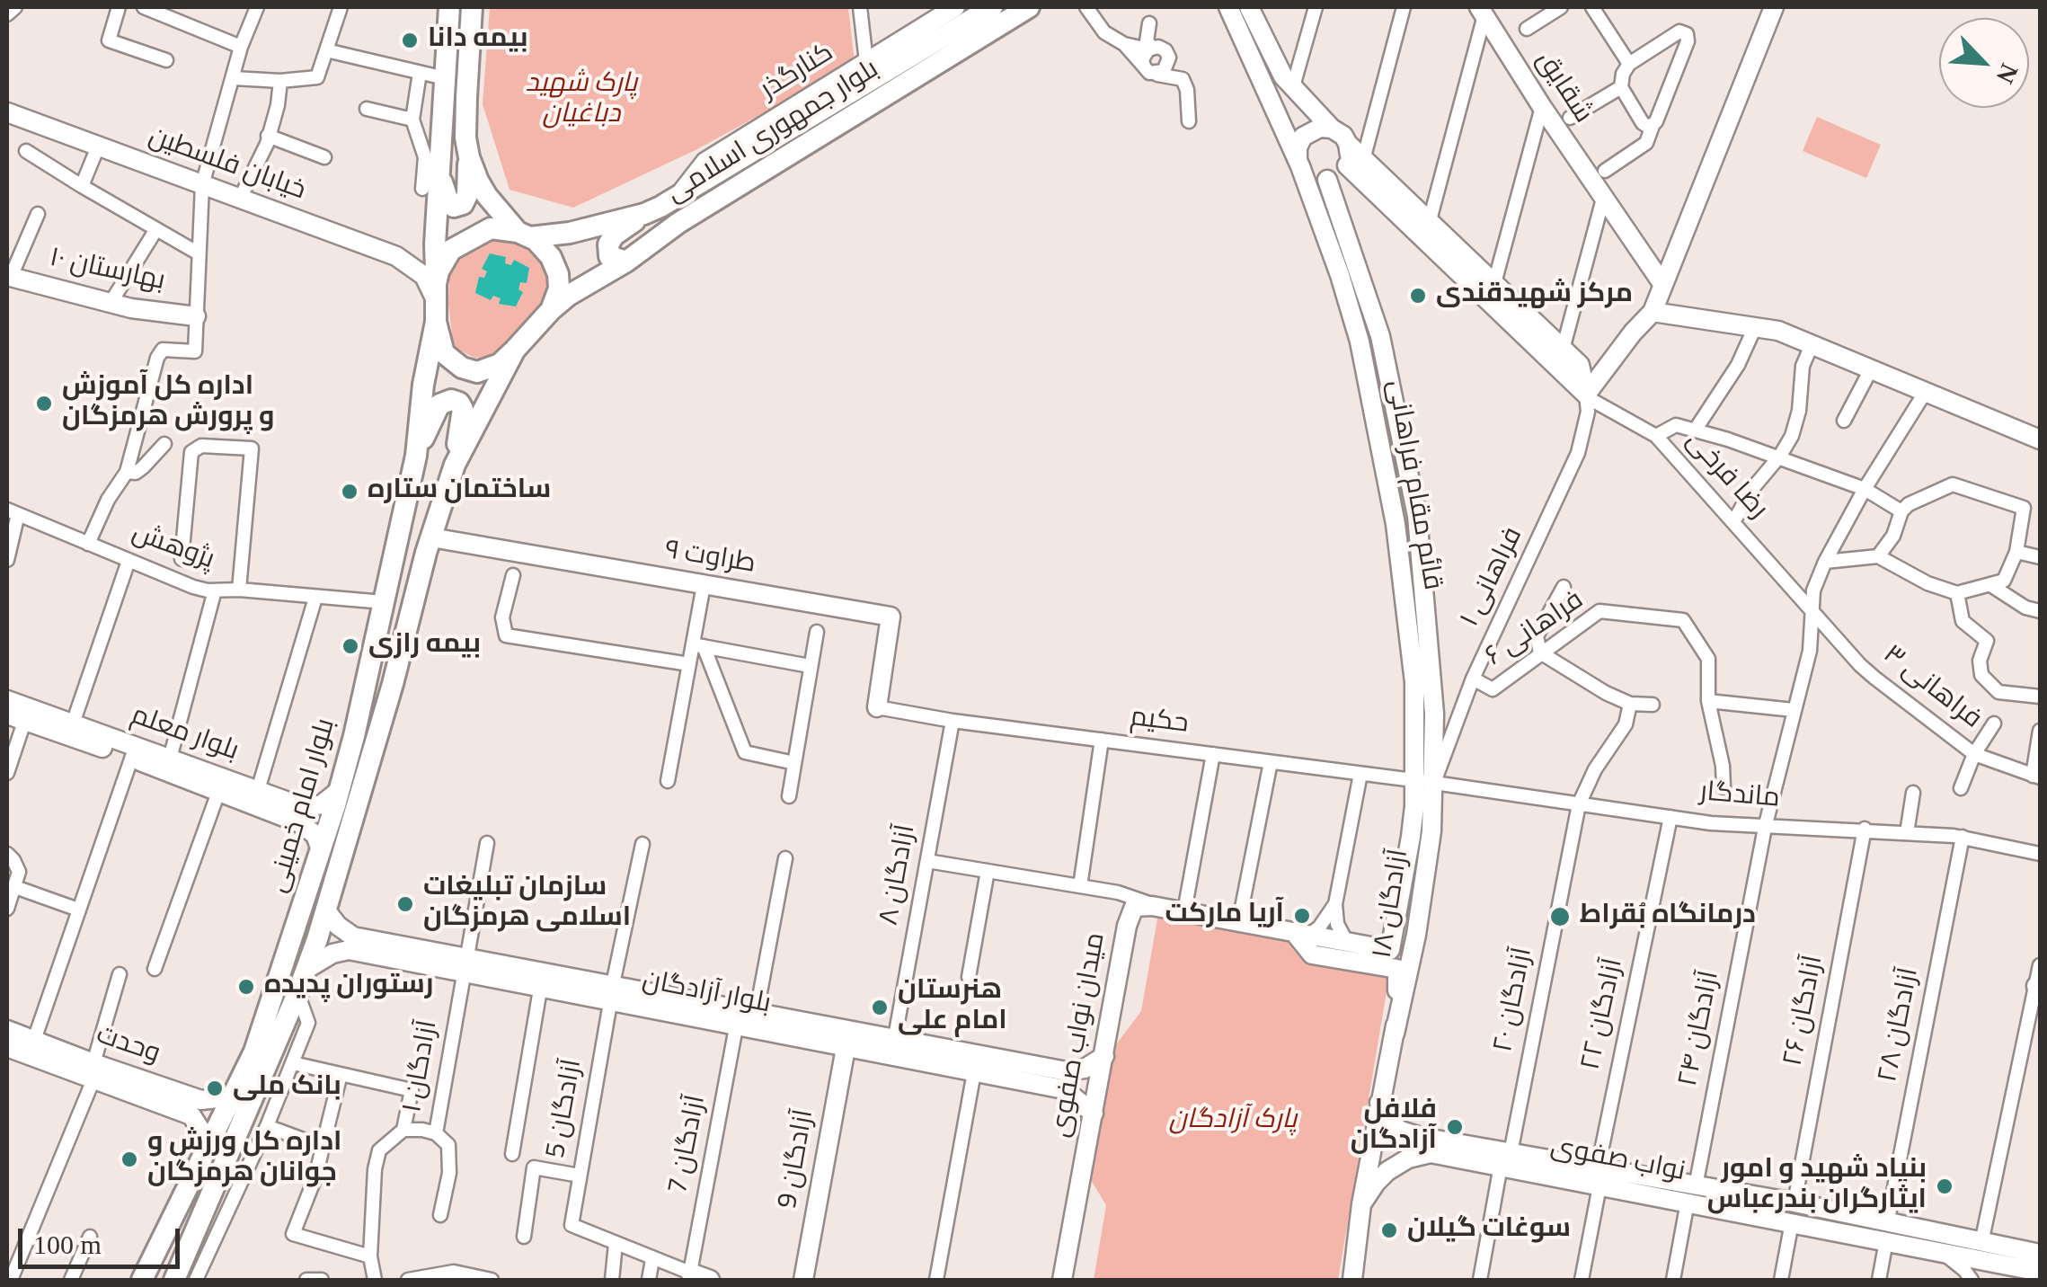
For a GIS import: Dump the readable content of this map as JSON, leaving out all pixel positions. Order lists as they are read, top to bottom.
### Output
{
  "streets": {
    "main road": ["بلوار جمهوری اسلامی", "بلوار امام خمینی"],
    "street": [
      "کنارگذر",
      "شقایق",
      "خیابان فلسطین",
      "بهارستان ۱۰",
      "رضا فرخی",
      "قائم مقام فراهانی",
      "پژوهش",
      "طراوت ۹",
      "فراهانی ۱",
      "فراهانی ۶",
      "فراهانی ۳",
      "حکیم",
      "بلوار معلم",
      "ماندگار",
      "آزادگان ۸",
      "آزادگان ۱۸",
      "بلوار آزادگان",
      "آزادگان ۲۰",
      "آزادگان ۲۶",
      "آزادگان ۲۲",
      "آزادگان ۲۸",
      "آزادگان ۲۴",
      "میدان نواب صفوی",
      "وحدت",
      "آزادگان ۱",
      "آزادگان 5",
      "آزادگان 7",
      "آزادگان 9",
      "نواب صفوی"
    ]
  },
  "crossings": [
    ["کنارگذر", "بلوار جمهوری اسلامی"],
    ["بلوار جمهوری اسلامی", "خیابان فلسطین"],
    ["بلوار جمهوری اسلامی", "بلوار امام خمینی"],
    ["خیابان فلسطین", "بلوار امام خمینی"],
    ["رضا فرخی", "فراهانی ۱"],
    ["رضا فرخی", "فراهانی ۳"],
    ["رضا فرخی", "آزادگان ۲۴"],
    ["قائم مقام فراهانی", "فراهانی ۱"],
    ["قائم مقام فراهانی", "حکیم"],
    ["قائم مقام فراهانی", "ماندگار"],
    ["قائم مقام فراهانی", "آزادگان ۱۸"],
    ["پژوهش", "بلوار امام خمینی"],
    ["طراوت ۹", "حکیم"],
    ["طراوت ۹", "بلوار امام خمینی"],
    ["فراهانی ۱", "فراهانی ۶"],
    ["فراهانی ۱", "حکیم"],
    ["فراهانی ۱", "ماندگار"],
    ["فراهانی ۱", "آزادگان ۱۸"],
    ["فراهانی ۳", "آزادگان ۲۴"],
    ["حکیم", "ماندگار"],
    ["حکیم", "آزادگان ۸"],
    ["حکیم", "آزادگان ۱۸"],
    ["بلوار معلم", "بلوار امام خمینی"],
    ["ماندگار", "آزادگان ۱۸"],
    ["ماندگار", "آزادگان ۲۰"],
    ["ماندگار", "آزادگان ۲۶"],
    ["ماندگار", "آزادگان ۲۲"],
    ["ماندگار", "آزادگان ۲۸"],
    ["ماندگار", "آزادگان ۲۴"],
    ["بلوار امام خمینی", "بلوار آزادگان"],
    ["بلوار امام خمینی", "وحدت"],
    ["آزادگان ۸", "بلوار آزادگان"],
    ["بلوار آزادگان", "میدان نواب صفوی"],
    ["بلوار آزادگان", "آزادگان ۱"],
    ["بلوار آزادگان", "آزادگان 5"],
    ["بلوار آزادگان", "آزادگان 7"],
    ["بلوار آزادگان", "آزادگان 9"],
    ["آزادگان ۲۰", "نواب صفوی"],
    ["آزادگان ۲۶", "نواب صفوی"],
    ["آزادگان ۲۲", "نواب صفوی"],
    ["آزادگان ۲۸", "نواب صفوی"],
    ["آزادگان ۲۴", "نواب صفوی"]
  ],
  "parks": ["پارک شهید دباغیان", "پارک آزادگان"],
  "places": [
    "بیمه دانا",
    "مرکز شهیدقندی",
    "اداره کل آموزش و پرورش هرمزگان",
    "ساختمان ستاره",
    "بیمه رازی",
    "سازمان تبلیغات اسلامی هرمزگان",
    "آریا مارکت",
    "درمانگاه بُقراط",
    "رستوران پدیده",
    "هنرستان امام علی",
    "بانک ملی",
    "فلافل آزادگان",
    "اداره کل ورزش و جوانان هرمزگان",
    "بنیاد شهید و امور ایثارگران بندرعباس",
    "سوغات گیلان"
  ],
  "scale_bar": "100 m",
  "north": "bottom right"
}
